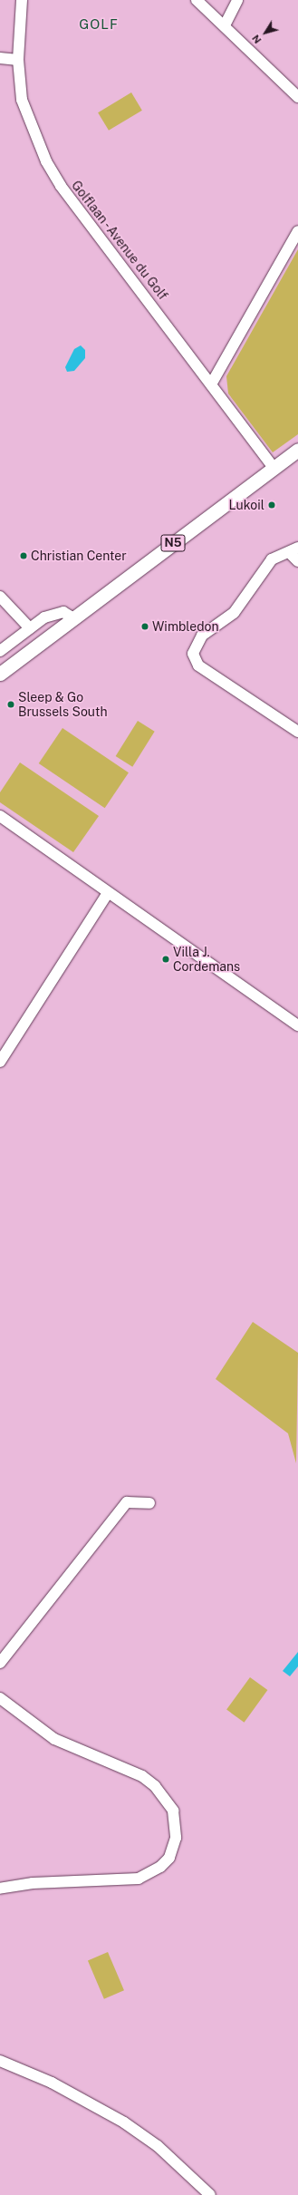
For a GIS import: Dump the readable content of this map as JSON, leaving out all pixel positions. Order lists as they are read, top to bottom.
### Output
{
  "streets": {
    "main road": ["N5"],
    "street": ["Golflaan - Avenue du Golf"]
  },
  "crossings": [
    ["Golflaan - Avenue du Golf", "N5"]
  ],
  "districts": ["GOLF"],
  "places": [
    "Lukoil",
    "Christian Center",
    "Wimbledon",
    "Sleep & Go Brussels South",
    "Villa J. Cordemans"
  ],
  "north": "bottom left"
}
